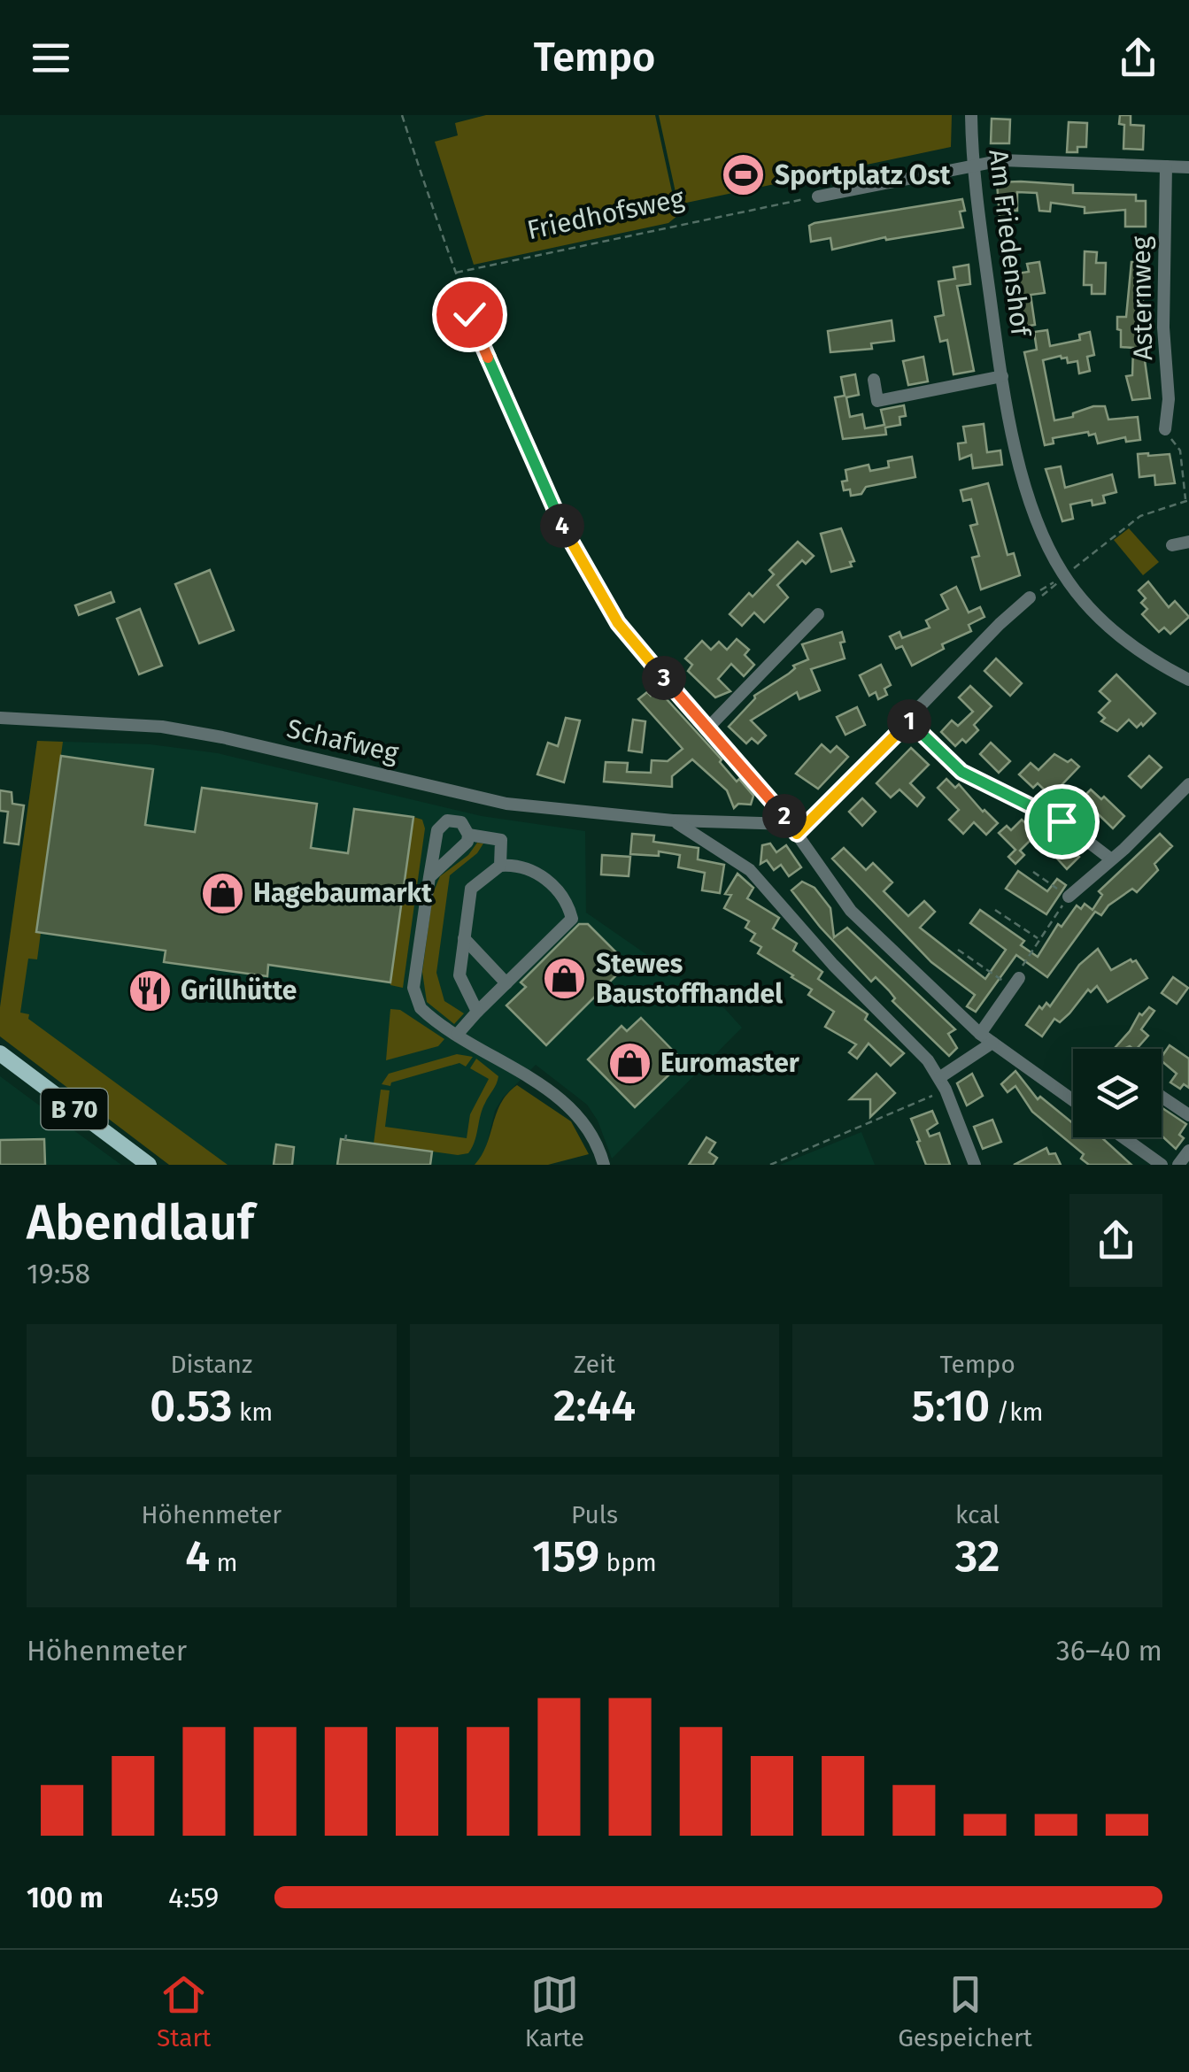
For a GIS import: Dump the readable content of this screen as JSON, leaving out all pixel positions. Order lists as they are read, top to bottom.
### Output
{
  "streets": {
    "main road": ["B 70"],
    "street": ["Am Friedenshof", "Asternweg", "Schafweg"],
    "path": ["Friedhofsweg"]
  },
  "places": {
    "sports": ["Sportplatz Ost"],
    "shop": ["Hagebaumarkt", "Stewes Baustoffhandel", "Euromaster"],
    "restaurant": ["Grillhütte"]
  },
  "page": {
    "header": "Tempo",
    "pins": [
      "4",
      "3",
      "1",
      "2"
    ],
    "heading": ["Abendlauf", "19:58"],
    "stats": [
      ["Distanz", "0.53 km"],
      ["Zeit", "2:44"],
      ["Tempo", "5:10 /km"],
      ["Höhenmeter", "4 m"],
      ["Puls", "159 bpm"],
      ["kcal", "32"]
    ],
    "chart": ["Höhenmeter", "36–40 m"],
    "list": [
      {
        "name": "100 m",
        "note": "4:59"
      }
    ],
    "tabs": ["Start", "Karte", "Gespeichert"]
  }
}
